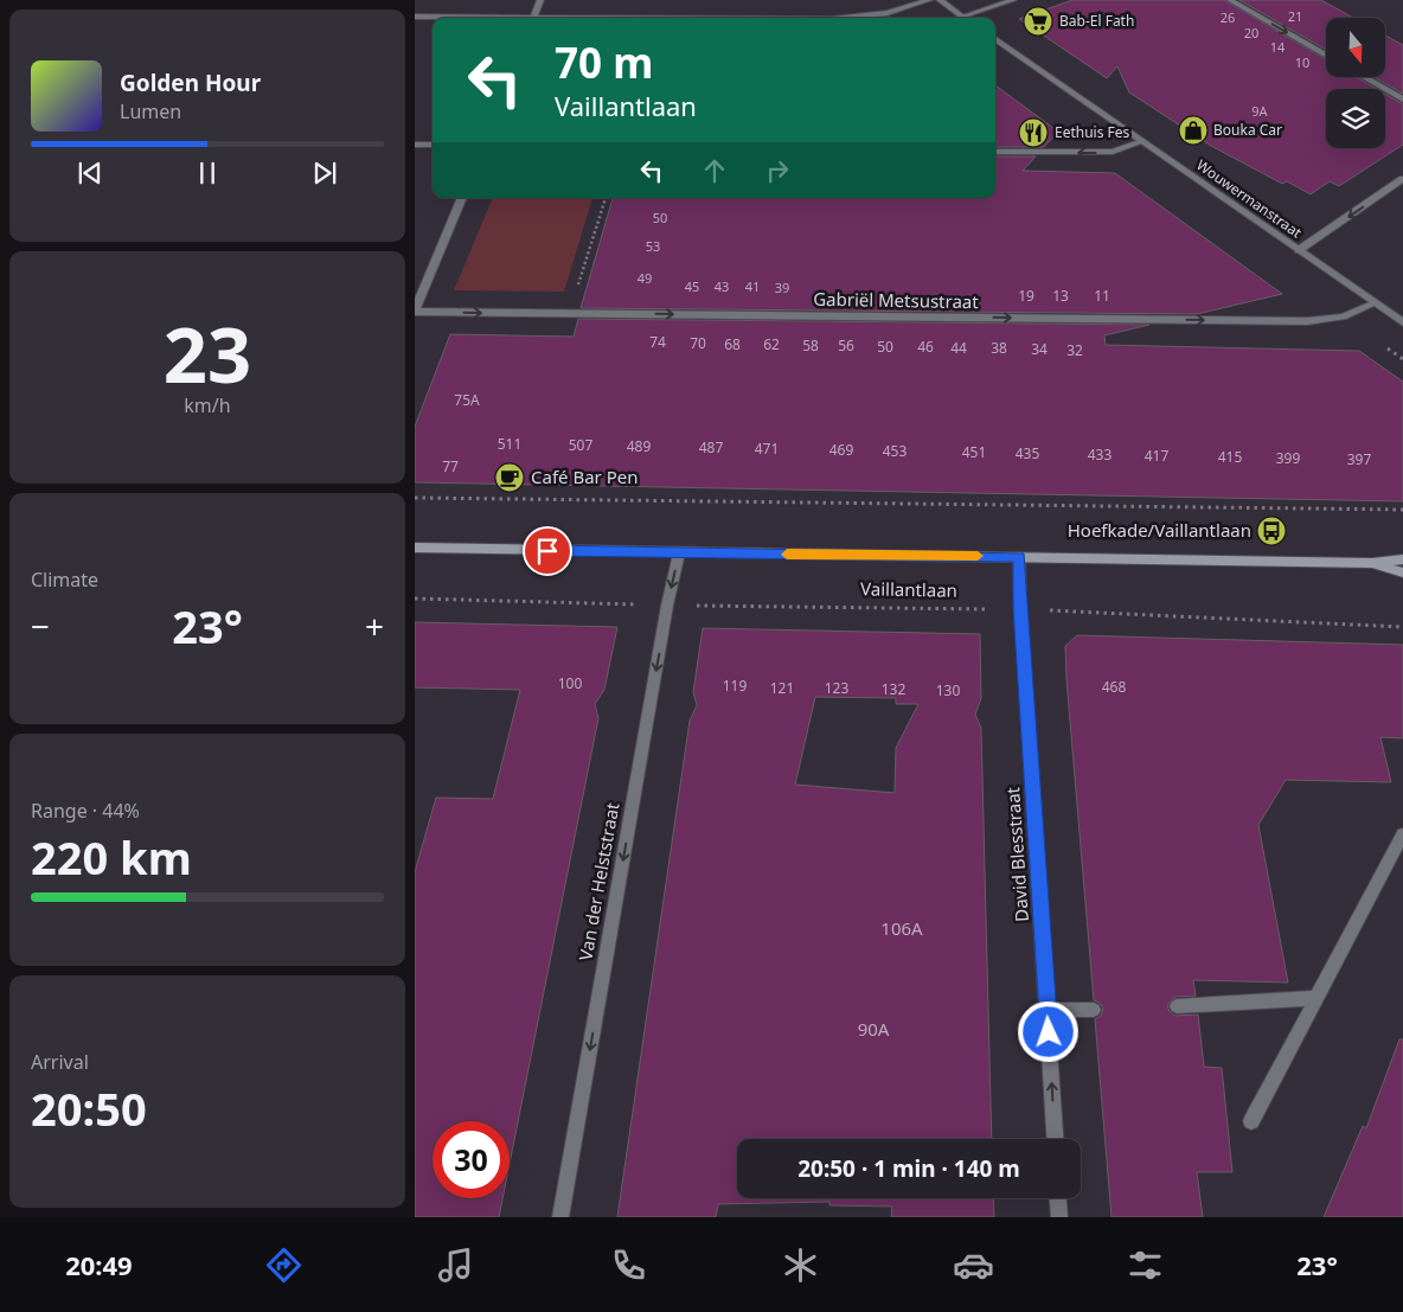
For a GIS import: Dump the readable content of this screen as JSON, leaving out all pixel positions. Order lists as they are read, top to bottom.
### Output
{
  "streets": {
    "main road": ["Vaillantlaan"],
    "street": [
      "Wouwermanstraat",
      "Gabriël Metsustraat",
      "David Blesstraat",
      "Van der Helststraat"
    ]
  },
  "crossings": [
    ["Wouwermanstraat", "Gabriël Metsustraat"],
    ["Vaillantlaan", "David Blesstraat"],
    ["Vaillantlaan", "Van der Helststraat"]
  ],
  "one_way": ["Gabriël Metsustraat", "Van der Helststraat"],
  "places": {
    "supermarket": ["Bab-El Fath"],
    "shop": ["Bouka Car"],
    "restaurant": ["Eethuis Fes"],
    "cafe": ["Café Bar Pen"],
    "bus stop": ["Hoefkade/Vaillantlaan"]
  },
  "house_numbers": [
    "21",
    "26",
    "20",
    "14",
    "10",
    "9A",
    "50",
    "53",
    "49",
    "45",
    "43",
    "41",
    "39",
    "19",
    "13",
    "11",
    "74",
    "70",
    "68",
    "62",
    "58",
    "56",
    "50",
    "46",
    "44",
    "38",
    "34",
    "32",
    "75A",
    "511",
    "507",
    "489",
    "487",
    "471",
    "469",
    "453",
    "451",
    "435",
    "433",
    "417",
    "415",
    "399",
    "397",
    "77",
    "100",
    "119",
    "468",
    "121",
    "123",
    "132",
    "130",
    "106A",
    "90A"
  ],
  "north": "bottom",
  "page": {
    "turn": ["70 m", "Vaillantlaan"],
    "song": ["Golden Hour", "Lumen"],
    "tile": [
      ["23", "km/h"],
      "Climate",
      ["Range · 44%", "220 km"],
      ["Arrival", "20:50"]
    ],
    "heat": ["−", "23°", "+"],
    "limit": "30",
    "trip": "20:50 · 1 min · 140 m",
    "tabs": ["20:49", "23°"]
  }
}
